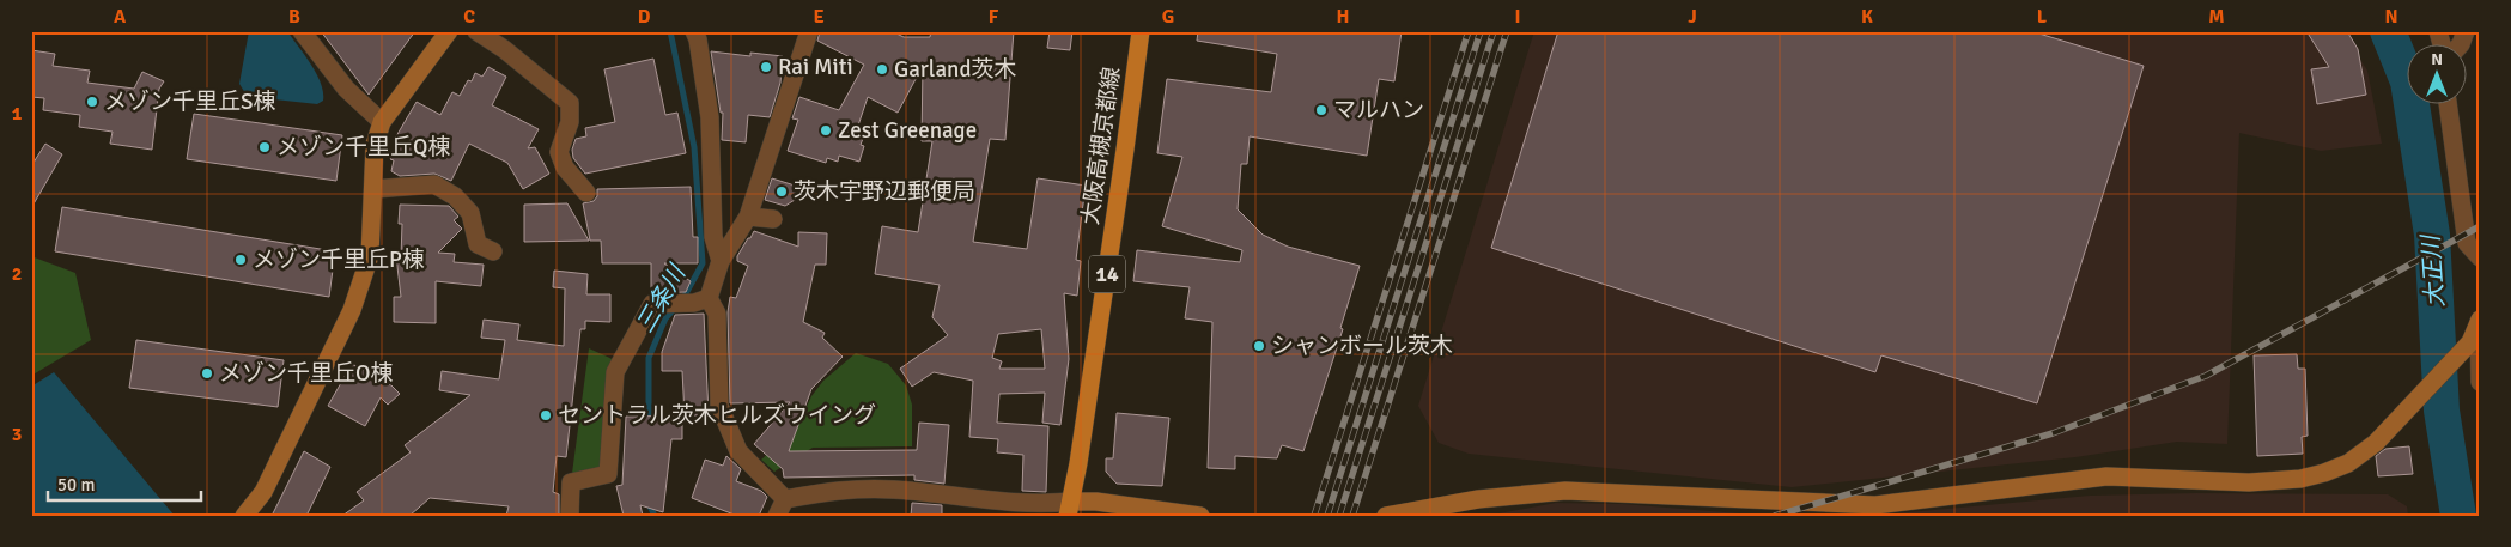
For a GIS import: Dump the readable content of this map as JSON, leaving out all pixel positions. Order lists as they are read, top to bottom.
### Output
{
  "streets": {
    "main road": ["大阪高槻京都線", "14"]
  },
  "water": ["大正川", "三条川"],
  "places": [
    "Rai Miti",
    "Garland茨木",
    "メゾン千里丘S棟",
    "マルハン",
    "Zest Greenage",
    "メゾン千里丘Q棟",
    "茨木宇野辺郵便局",
    "メゾン千里丘P棟",
    "シャンボール茨木",
    "メゾン千里丘O棟",
    "セントラル茨木ヒルズウイング"
  ],
  "scale_bar": "50 m",
  "north": "top",
  "grid": {
    "columns": [
      "A",
      "B",
      "C",
      "D",
      "E",
      "F",
      "G",
      "H",
      "I",
      "J",
      "K",
      "L",
      "M",
      "N"
    ],
    "rows": ["1", "2", "3"]
  }
}
